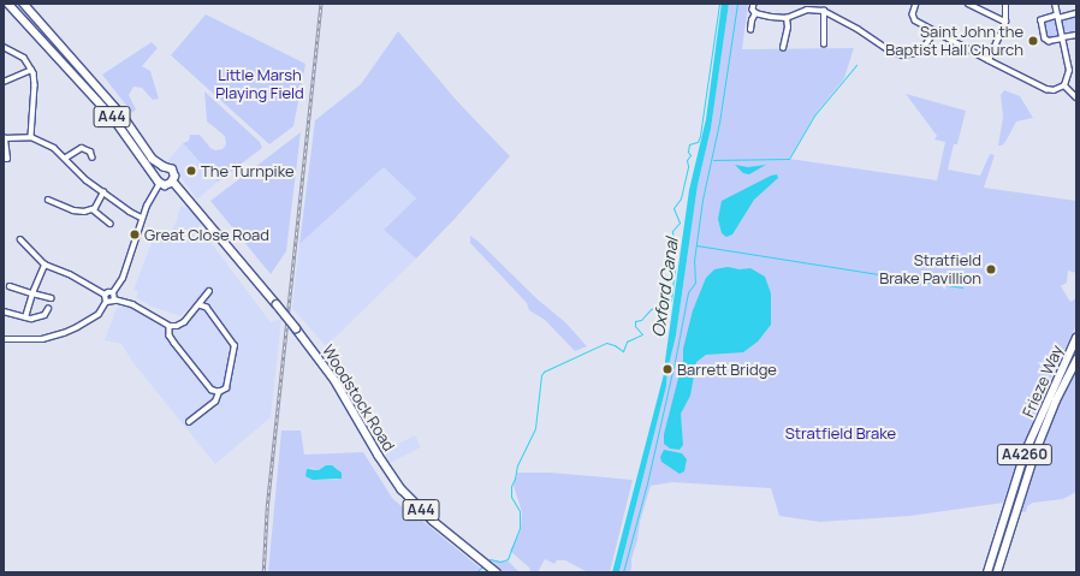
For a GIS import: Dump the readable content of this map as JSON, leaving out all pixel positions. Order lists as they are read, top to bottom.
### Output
{
  "streets": {
    "main road": [
      "A44",
      "Frieze Way",
      "Woodstock Road",
      "A4260"
    ]
  },
  "crossings": [
    ["A44", "Woodstock Road"]
  ],
  "water": ["Oxford Canal"],
  "parks": ["Little Marsh Playing Field", "Stratfield Brake"],
  "places": [
    "Saint John the Baptist Hall Church",
    "The Turnpike",
    "Great Close Road",
    "Stratfield Brake Pavillion",
    "Barrett Bridge"
  ]
}
